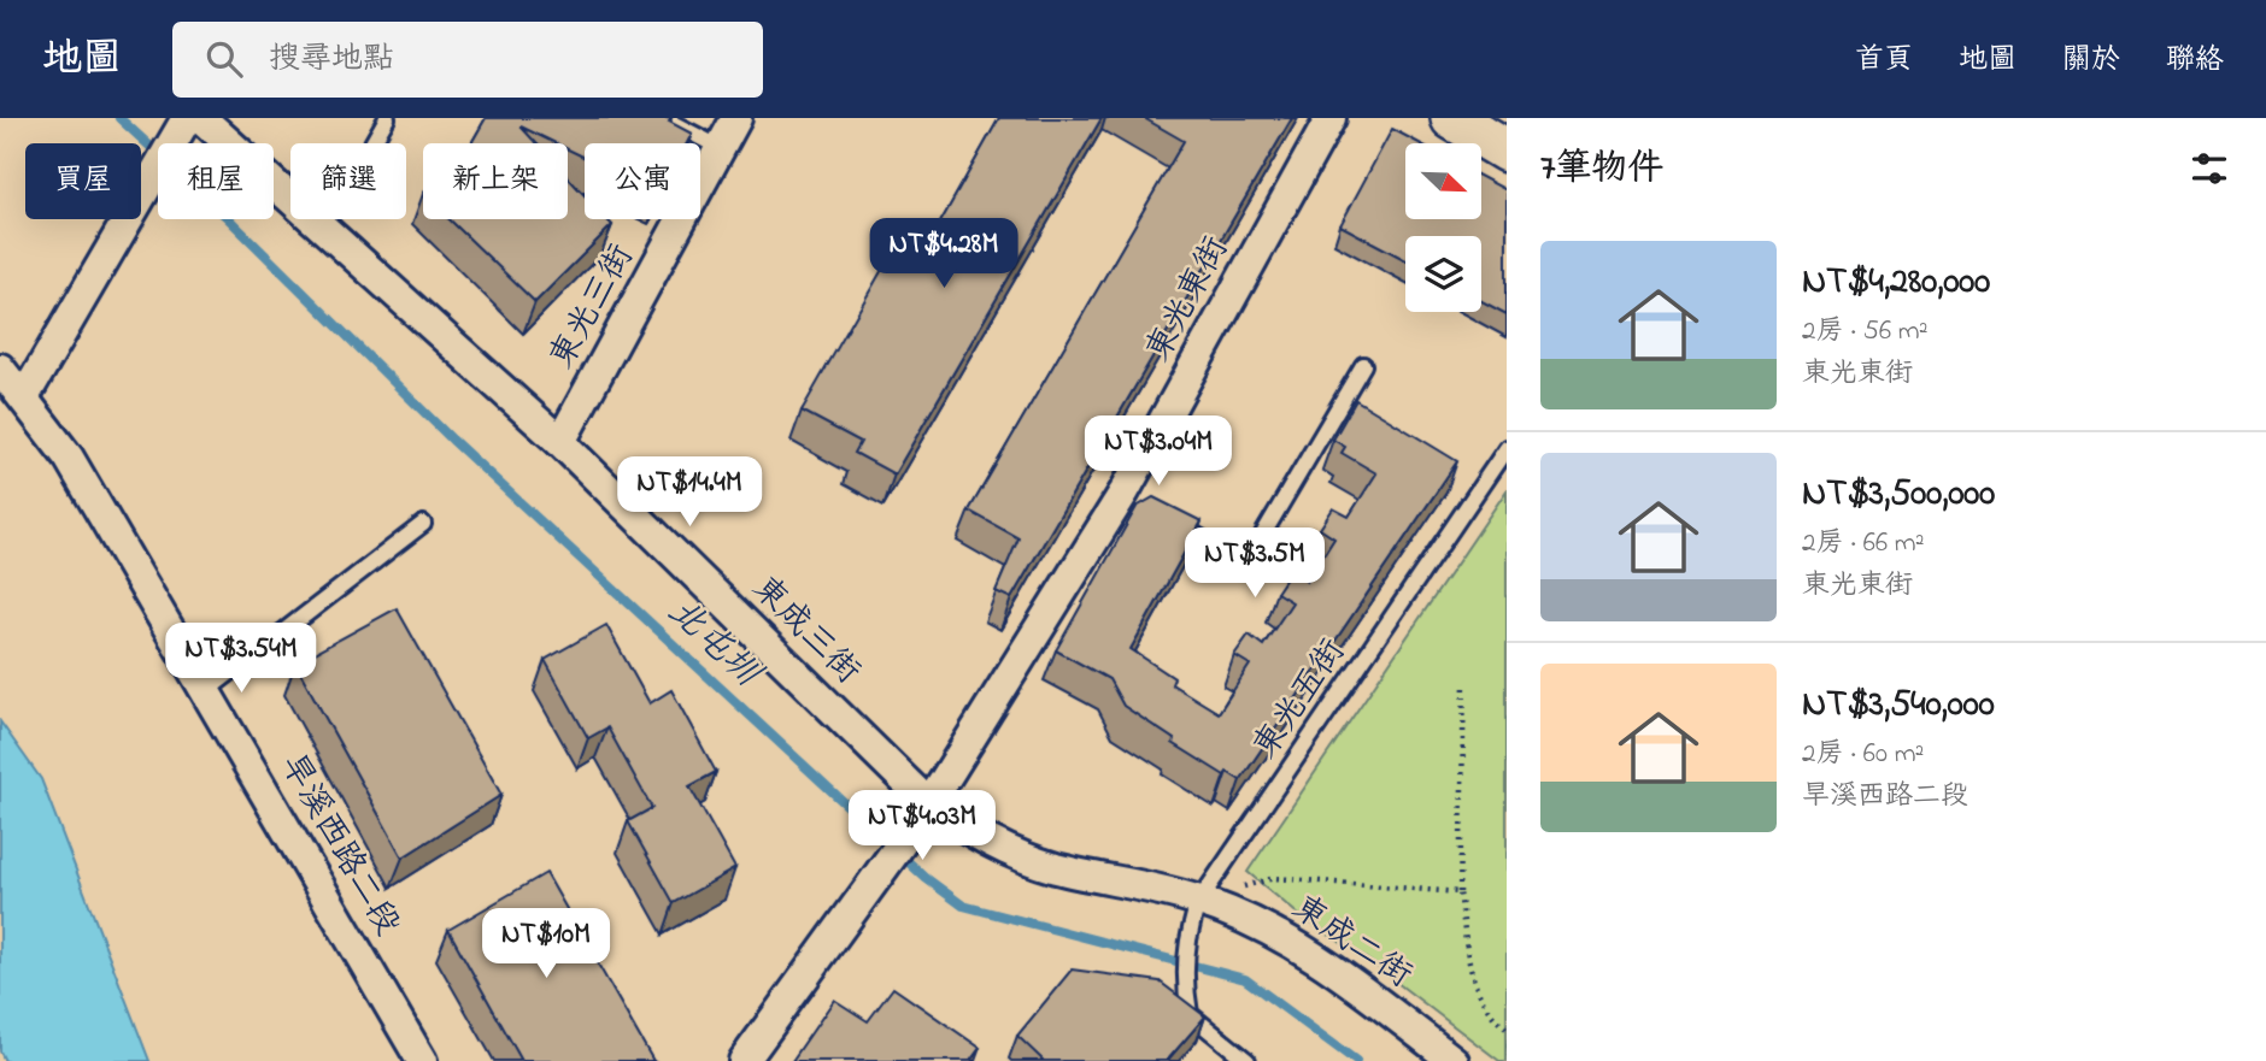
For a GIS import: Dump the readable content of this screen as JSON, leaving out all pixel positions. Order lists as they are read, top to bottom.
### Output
{
  "streets": {
    "street": [
      "東光東街",
      "東光三街",
      "東成三街",
      "旱溪西路二段",
      "東成二街"
    ],
    "lane": ["東光五街"]
  },
  "crossings": [
    ["東光東街", "東成三街"],
    ["東光三街", "東成三街"],
    ["東成三街", "東光五街"],
    ["東成三街", "東成二街"],
    ["東光五街", "東成二街"]
  ],
  "water": ["北屯圳"],
  "north": "bottom right",
  "page": {
    "header": "地圖",
    "search": "搜尋地點",
    "nav": [
      "首頁",
      "地圖",
      "關於",
      "聯絡"
    ],
    "heading": "7筆物件",
    "chip": [
      "買屋",
      "租屋",
      "篩選",
      "新上架",
      "公寓"
    ],
    "price": [
      "NT$4.28M",
      "NT$3.04M",
      "NT$14.4M",
      "NT$3.5M",
      "NT$3.54M",
      "NT$4.03M",
      "NT$10M"
    ],
    "list": [
      {
        "name": "NT$4,280,000",
        "note": "2房 · 56 m² · 東光東街"
      },
      {
        "name": "NT$3,500,000",
        "note": "2房 · 66 m² · 東光東街"
      },
      {
        "name": "NT$3,540,000",
        "note": "2房 · 60 m² · 旱溪西路二段"
      }
    ]
  }
}
